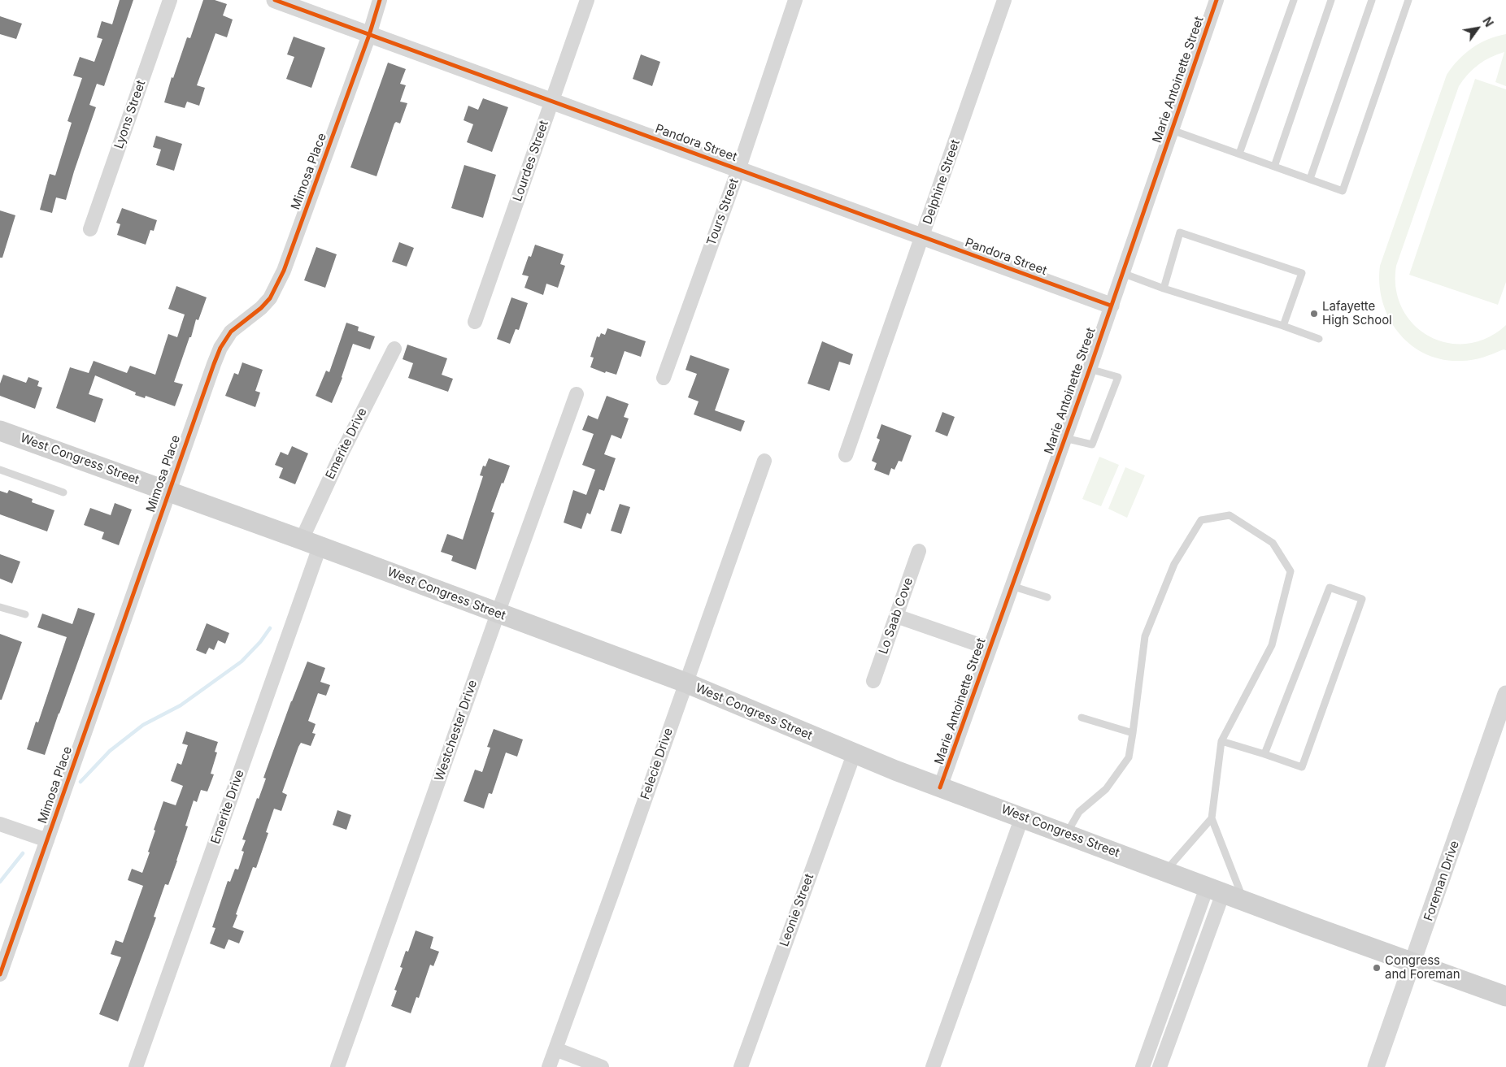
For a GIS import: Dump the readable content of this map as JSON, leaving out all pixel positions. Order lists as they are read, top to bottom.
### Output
{
  "streets": {
    "main road": ["West Congress Street"],
    "street": [
      "Marie Antoinette Street",
      "Lyons Street",
      "Pandora Street",
      "Lourdes Street",
      "Mimosa Place",
      "Delphine Street",
      "Tours Street",
      "Emerite Drive",
      "Lo Saab Cove",
      "Westchester Drive",
      "Felecie Drive",
      "Foreman Drive",
      "Leonie Street"
    ]
  },
  "crossings": [
    ["Marie Antoinette Street", "Pandora Street"],
    ["Marie Antoinette Street", "West Congress Street"],
    ["Pandora Street", "Lourdes Street"],
    ["Pandora Street", "Mimosa Place"],
    ["Pandora Street", "Delphine Street"],
    ["Pandora Street", "Tours Street"],
    ["Mimosa Place", "West Congress Street"],
    ["Emerite Drive", "West Congress Street"],
    ["West Congress Street", "Westchester Drive"],
    ["West Congress Street", "Felecie Drive"],
    ["West Congress Street", "Foreman Drive"],
    ["West Congress Street", "Leonie Street"]
  ],
  "places": ["Lafayette High School", "Congress and Foreman"],
  "north": "top right"
}
